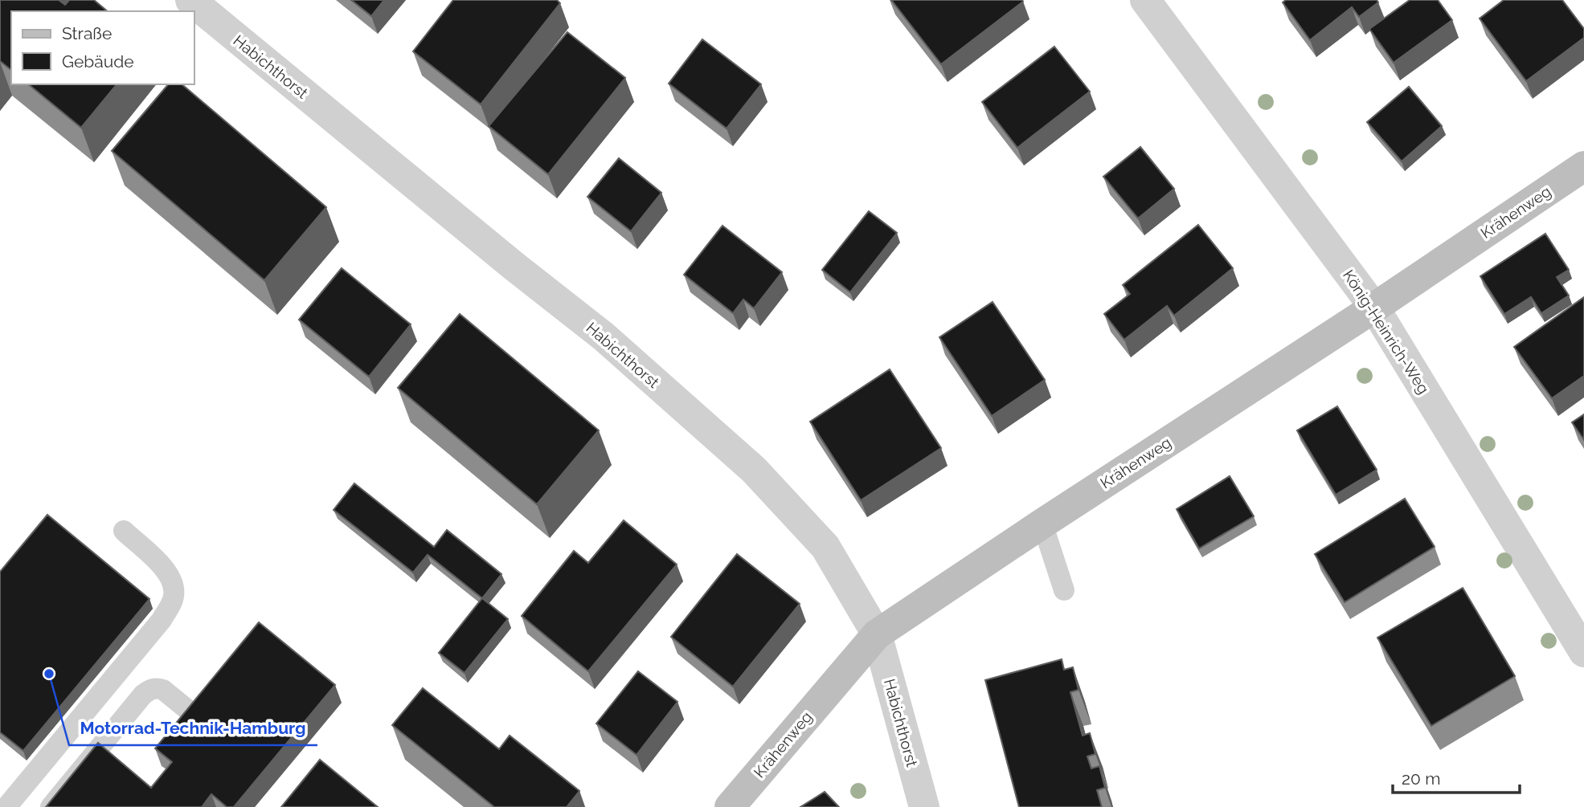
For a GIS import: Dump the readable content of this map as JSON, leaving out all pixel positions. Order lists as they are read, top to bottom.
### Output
{
  "streets": {
    "street": ["Habichthorst", "Krähenweg", "König-Heinrich-Weg"]
  },
  "crossings": [
    ["Habichthorst", "Krähenweg"],
    ["Krähenweg", "König-Heinrich-Weg"]
  ],
  "places": ["Motorrad-Technik-Hamburg"],
  "legend": ["Straße", "Gebäude"],
  "scale_bar": "20 m"
}
